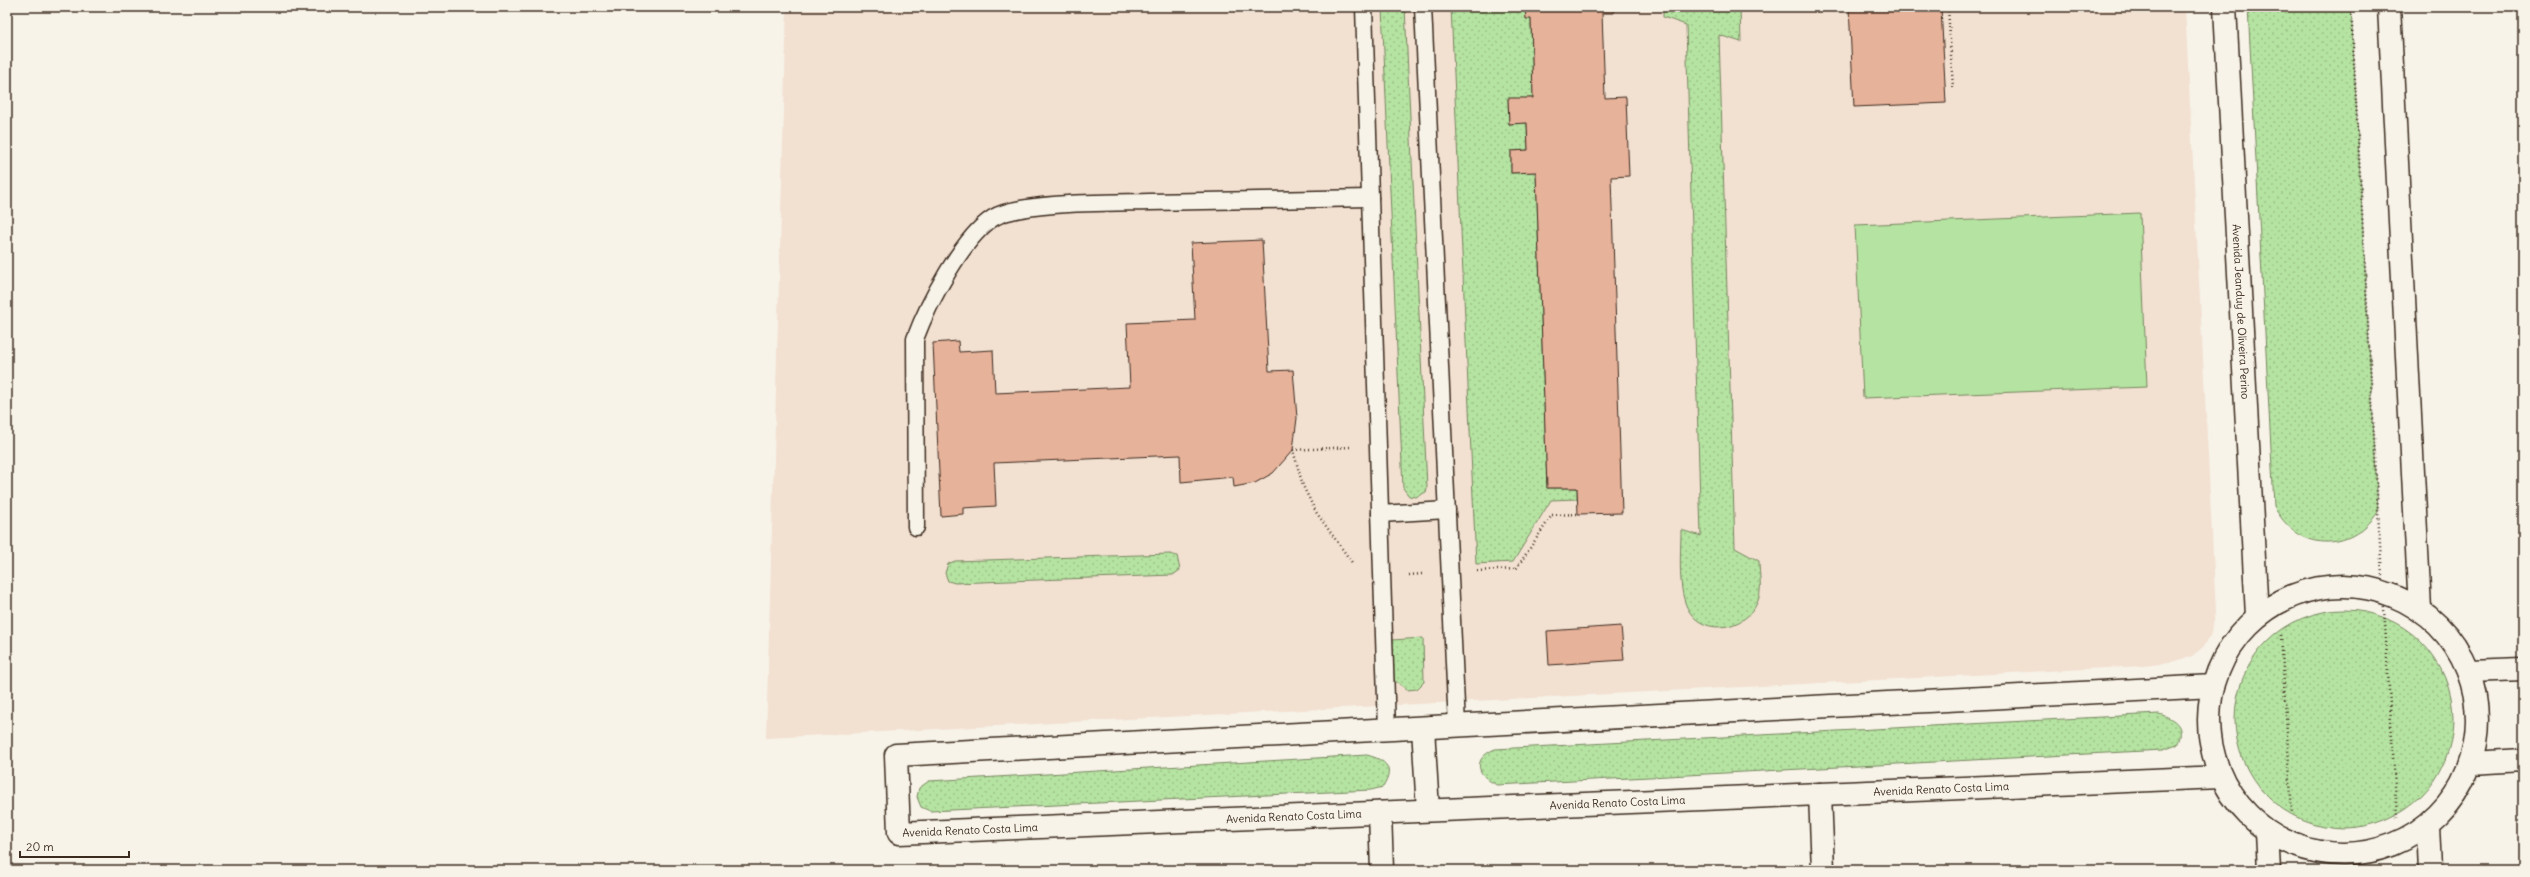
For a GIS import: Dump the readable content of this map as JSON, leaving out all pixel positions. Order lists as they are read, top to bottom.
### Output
{
  "streets": {
    "street": ["Avenida Jeanduy de Oliveira Perino", "Avenida Renato Costa Lima"]
  },
  "scale_bar": "20 m"
}
